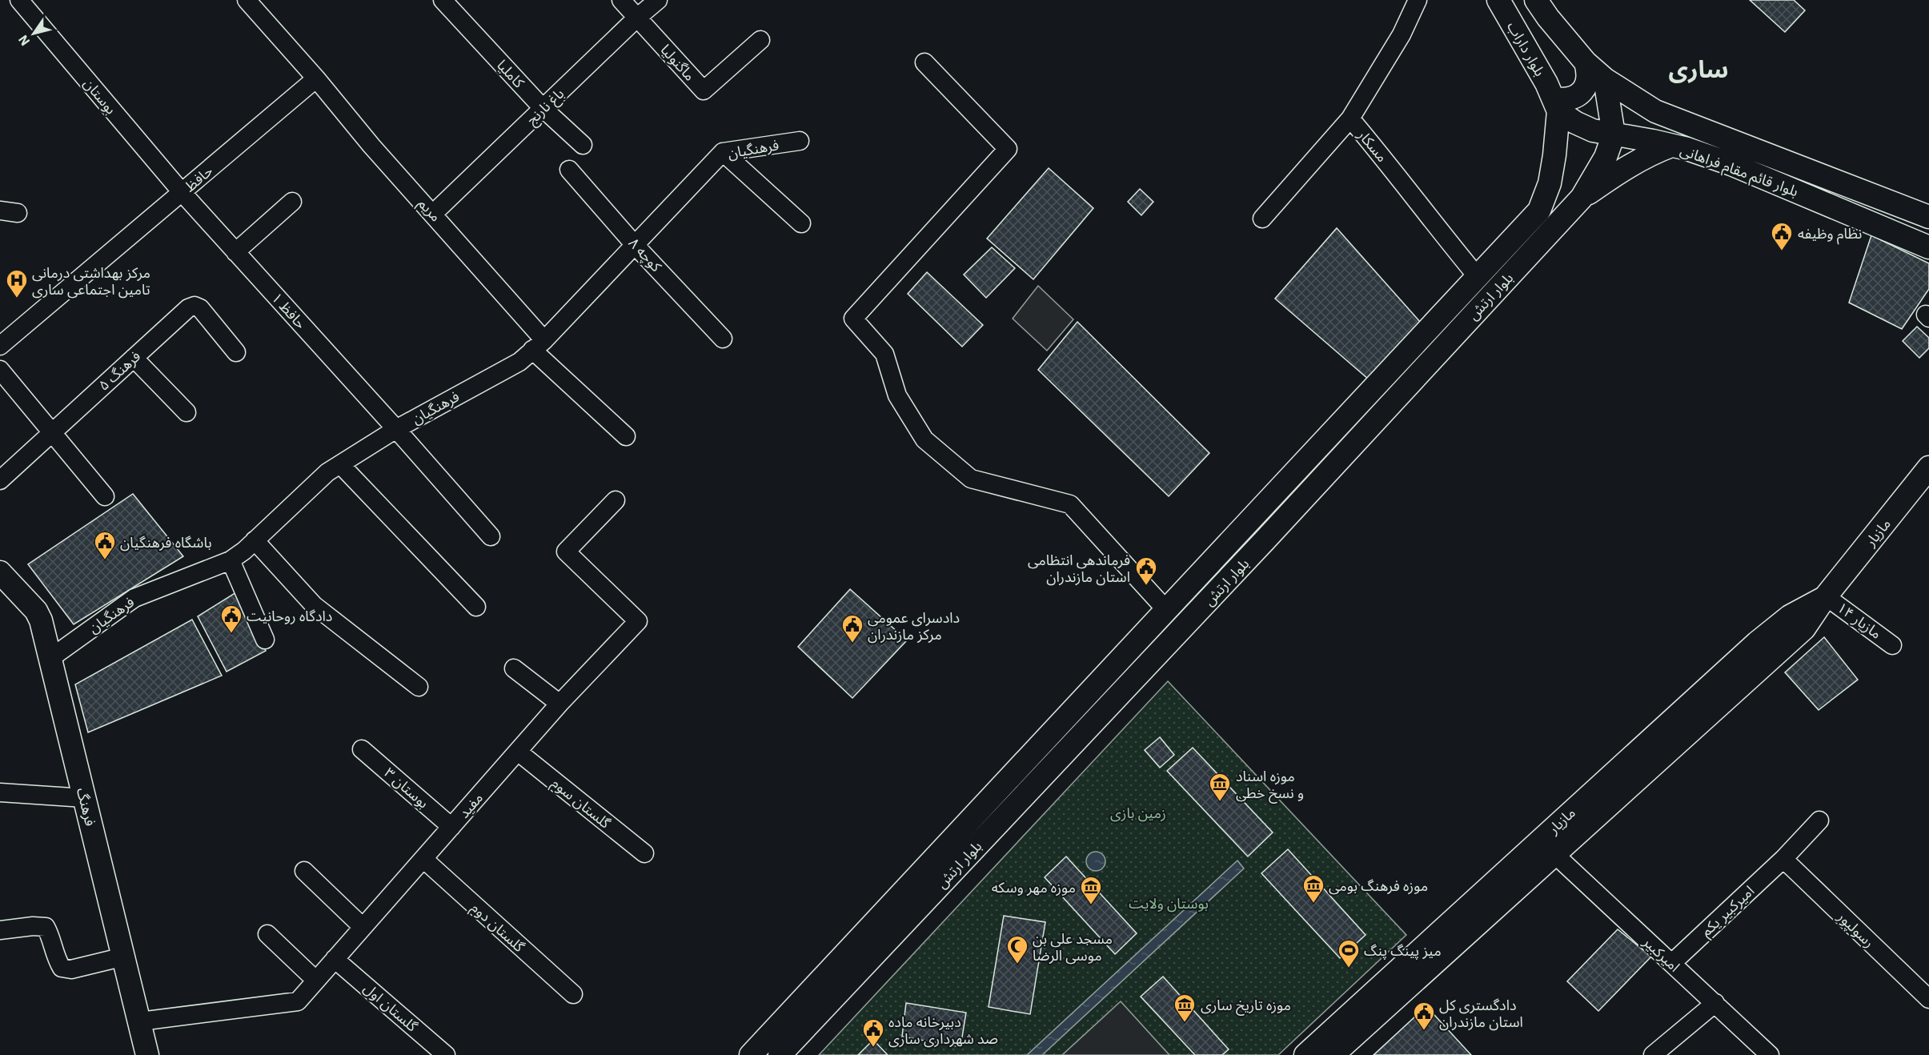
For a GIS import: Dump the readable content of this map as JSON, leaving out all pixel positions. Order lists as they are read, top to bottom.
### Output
{
  "streets": {
    "main road": [
      "بلوار داراب",
      "بلوار قائم مقام فراهانی",
      "بلوار ارتش",
      "مازیار",
      "فرهنگ"
    ],
    "street": [
      "ماگنولیا",
      "کاملیا",
      "بوستان",
      "باغ نارنج",
      "مسکار",
      "فرهنگیان",
      "حافظ",
      "مریم",
      "کوچه ۸",
      "حافظ ۱",
      "فرهنگ ۵",
      "مازیار ۱۴",
      "بوستان ۳",
      "گلستان سوم",
      "مفید",
      "امیرکبیر یکم",
      "گلستان دوم",
      "رسولپور",
      "امیرکبیر",
      "گلستان اول"
    ]
  },
  "crossings": [
    ["بلوار داراب", "بلوار قائم مقام فراهانی"],
    ["بلوار داراب", "بلوار ارتش"],
    ["ماگنولیا", "باغ نارنج"],
    ["کاملیا", "باغ نارنج"],
    ["بوستان", "حافظ"],
    ["بوستان", "حافظ ۱"],
    ["باغ نارنج", "مریم"],
    ["مسکار", "بلوار ارتش"],
    ["فرهنگیان", "مریم"],
    ["فرهنگیان", "کوچه ۸"],
    ["فرهنگیان", "حافظ ۱"],
    ["فرهنگیان", "فرهنگ"],
    ["بلوار قائم مقام فراهانی", "بلوار ارتش"],
    ["حافظ", "مریم"],
    ["حافظ", "حافظ ۱"],
    ["مازیار", "مازیار ۱۴"],
    ["مازیار", "امیرکبیر"],
    ["بوستان ۳", "مفید"],
    ["گلستان سوم", "مفید"],
    ["مفید", "فرهنگ"],
    ["مفید", "گلستان دوم"],
    ["مفید", "گلستان اول"],
    ["امیرکبیر یکم", "رسولپور"],
    ["امیرکبیر یکم", "امیرکبیر"]
  ],
  "districts": ["ساری"],
  "parks": ["زمین بازی", "بوستان ولایت"],
  "places": {
    "public building": [
      "نظام وظیفه",
      "باشگاه فرهنگیان",
      "فرماندهی انتظامی استان مازندران",
      "دادگاه روحانیت",
      "دادسرای عمومی مرکز مازندران",
      "دادگستری کل استان مازندران",
      "دبیرخانه ماده صد شهرداری ساری"
    ],
    "hospital": ["مرکز بهداشتی درمانی تامین اجتماعی ساری"],
    "museum": [
      "موزه اسناد و نسخ خطی",
      "موزه فرهنگ بومی",
      "موزه مهر وسکه",
      "موزه تاریخ ساری"
    ],
    "mosque": ["مسجد علی بن موسی الرضا"],
    "sports": ["میز پینگ پنگ"]
  },
  "north": "bottom left"
}
